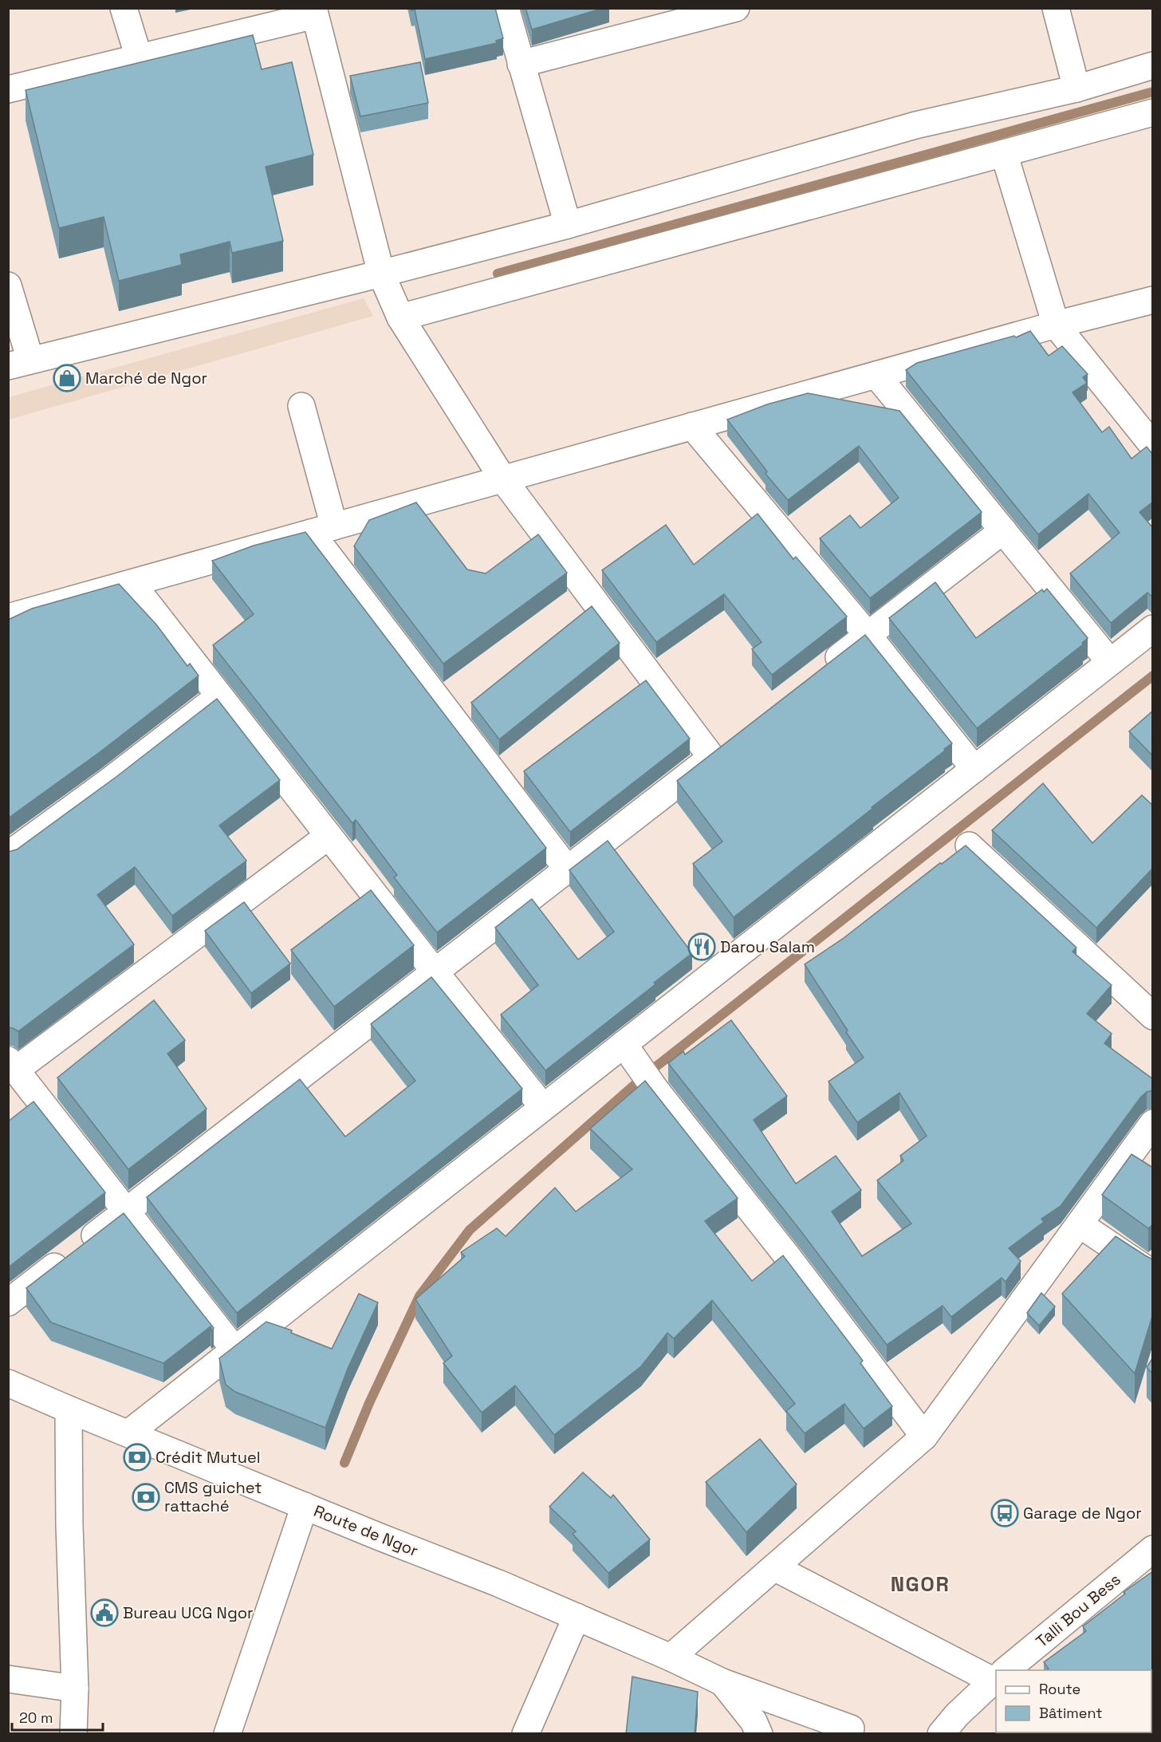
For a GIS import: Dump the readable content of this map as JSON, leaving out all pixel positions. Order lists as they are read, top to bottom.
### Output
{
  "streets": {
    "street": ["Route de Ngor", "Talli Bou Bess"]
  },
  "districts": ["NGOR"],
  "places": {
    "shop": ["Marché de Ngor"],
    "restaurant": ["Darou Salam"],
    "bank": ["Crédit Mutuel", "CMS guichet rattaché"],
    "bus stop": ["Garage de Ngor"],
    "public building": ["Bureau UCG Ngor"]
  },
  "legend": ["Route", "Bâtiment"],
  "scale_bar": "20 m"
}
